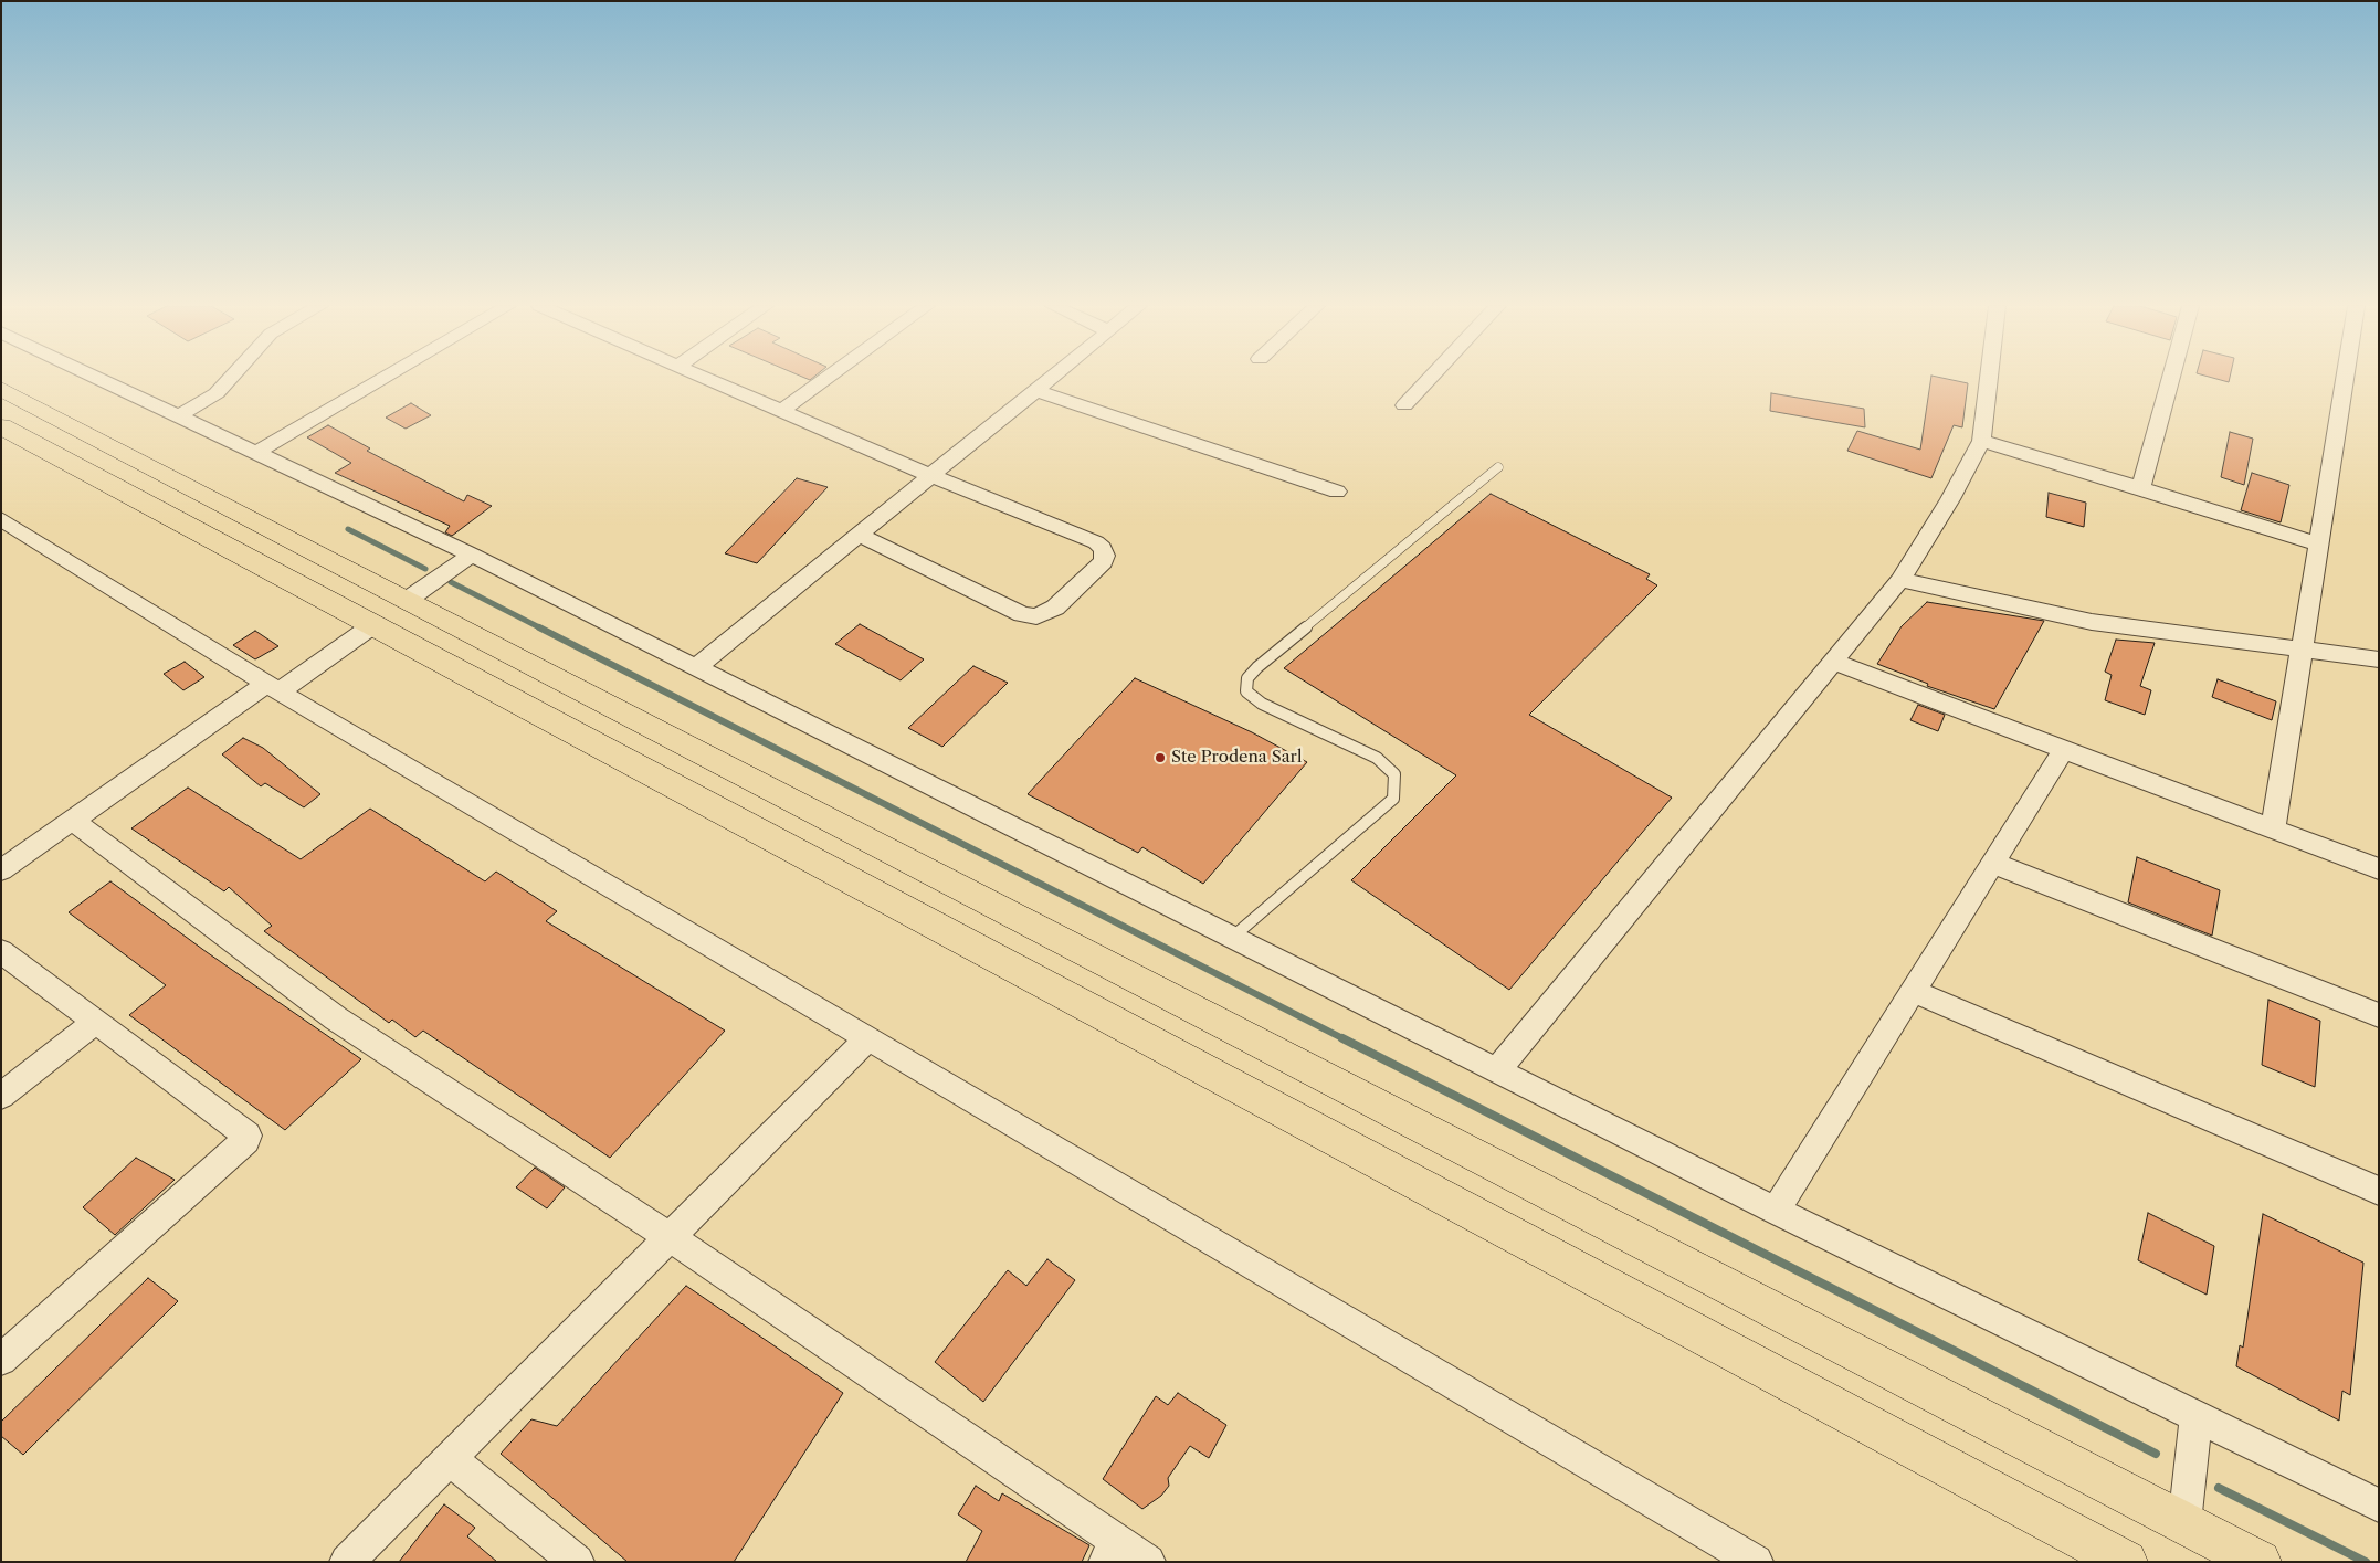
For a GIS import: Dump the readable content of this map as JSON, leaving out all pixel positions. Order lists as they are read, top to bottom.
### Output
{
  "places": ["Ste Prodena Sarl"]
}
